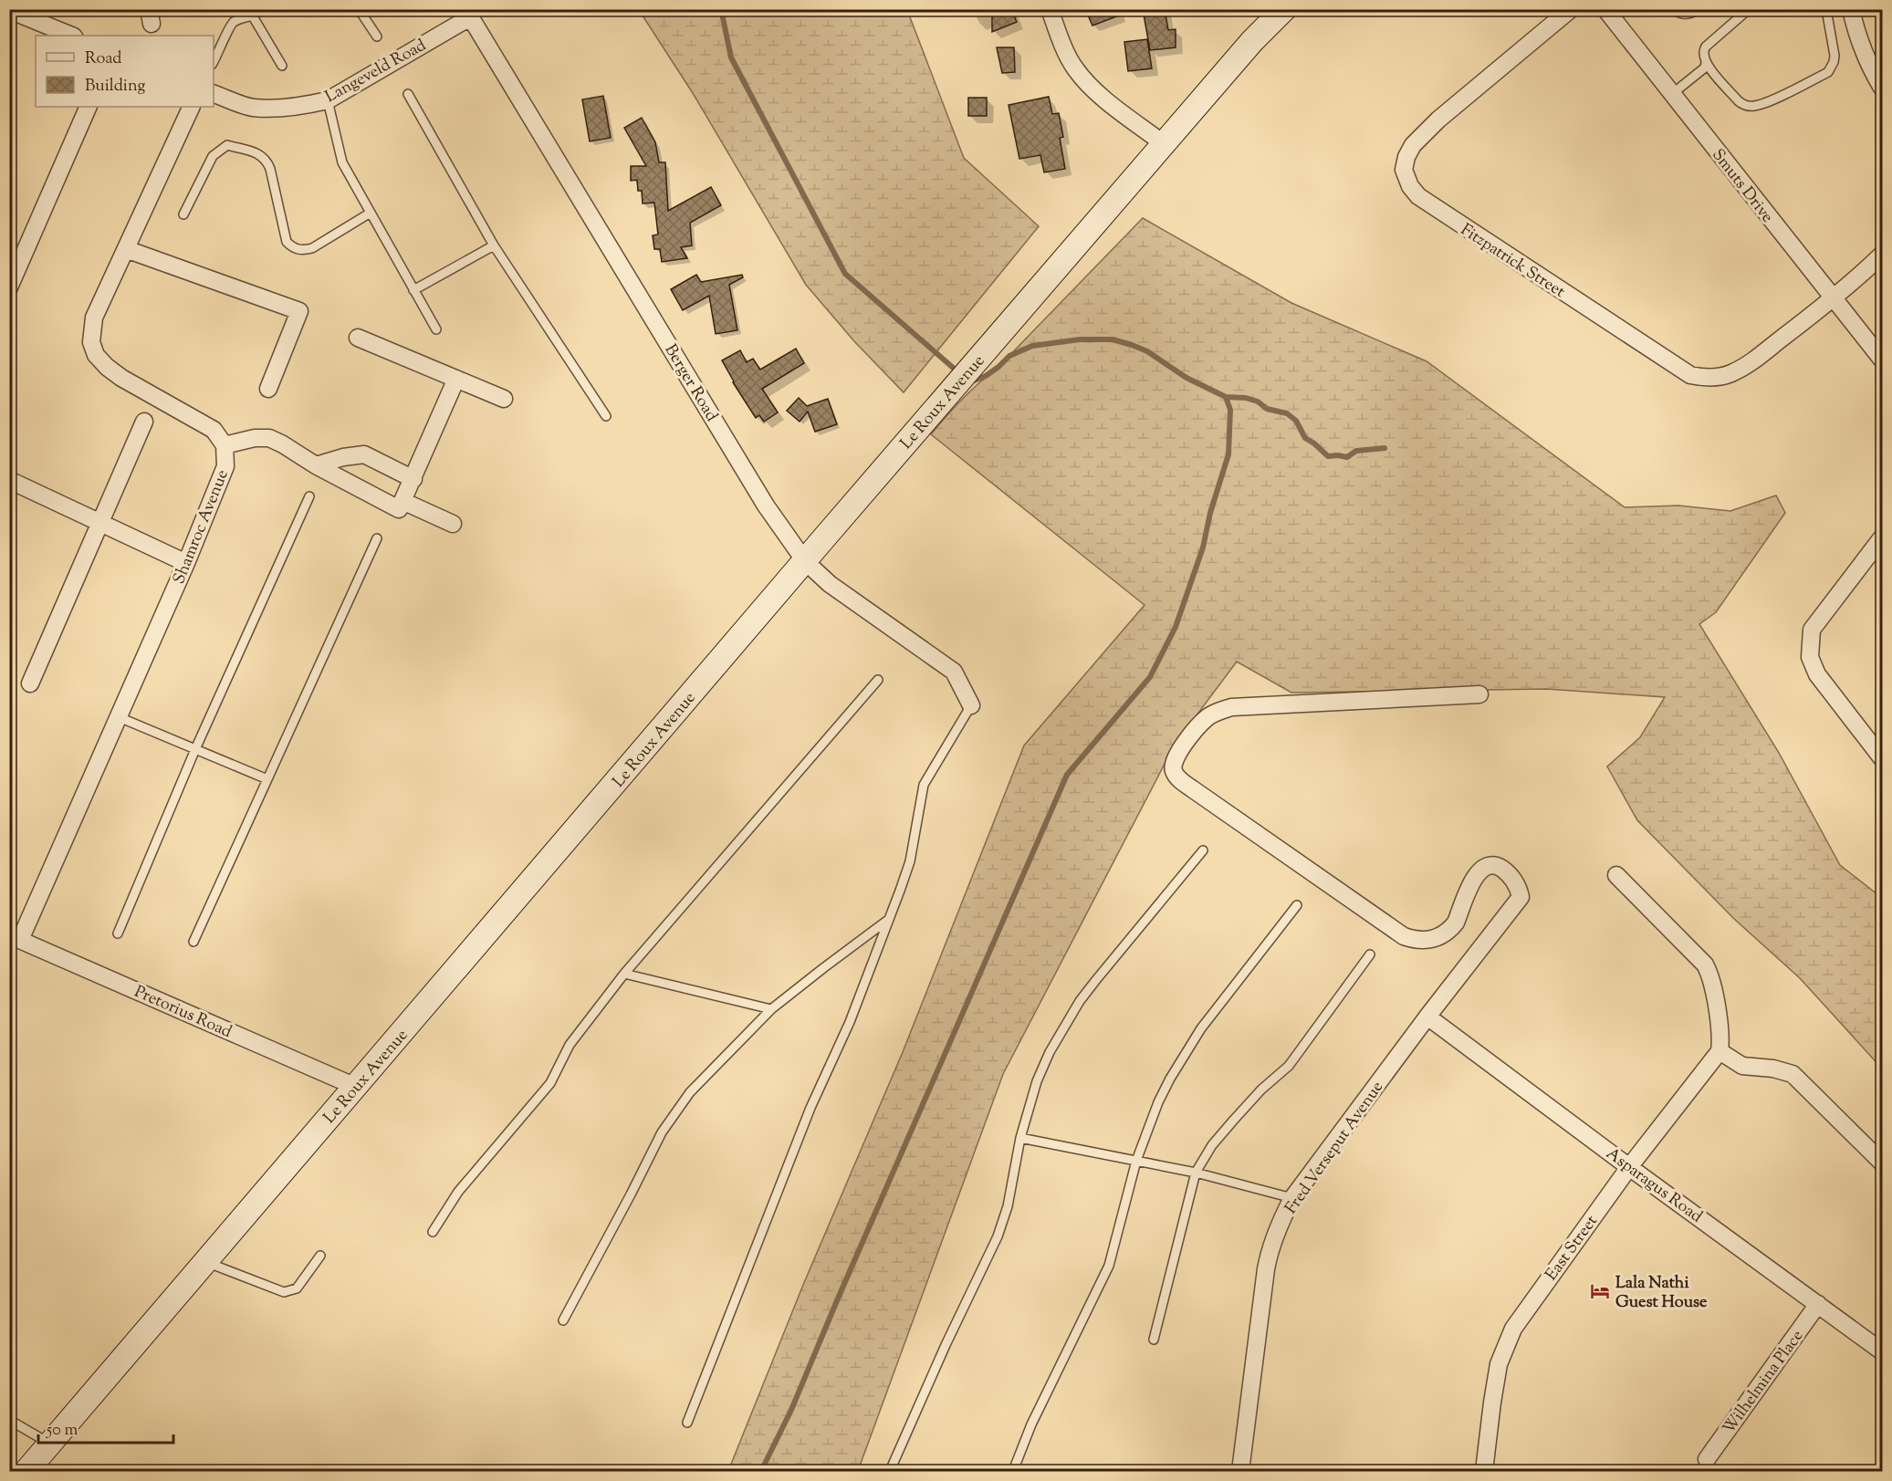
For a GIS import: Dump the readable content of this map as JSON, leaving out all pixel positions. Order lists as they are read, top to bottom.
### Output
{
  "streets": {
    "main road": ["Le Roux Avenue"],
    "street": [
      "Langeveld Road",
      "Smuts Drive",
      "Fitzpatrick Street",
      "Berger Road",
      "Shamroc Avenue",
      "Pretorius Road",
      "Fred Verseput Avenue",
      "Asparagus Road",
      "East Street",
      "Wilhelmina Place"
    ]
  },
  "crossings": [
    ["Langeveld Road", "Berger Road"],
    ["Smuts Drive", "Fitzpatrick Street"],
    ["Berger Road", "Le Roux Avenue"],
    ["Le Roux Avenue", "Pretorius Road"],
    ["Shamroc Avenue", "Pretorius Road"],
    ["Fred Verseput Avenue", "Asparagus Road"],
    ["Asparagus Road", "East Street"],
    ["Asparagus Road", "Wilhelmina Place"]
  ],
  "places": {
    "hotel": ["Lala Nathi Guest House"]
  },
  "legend": ["Road", "Building"],
  "scale_bar": "50 m"
}
